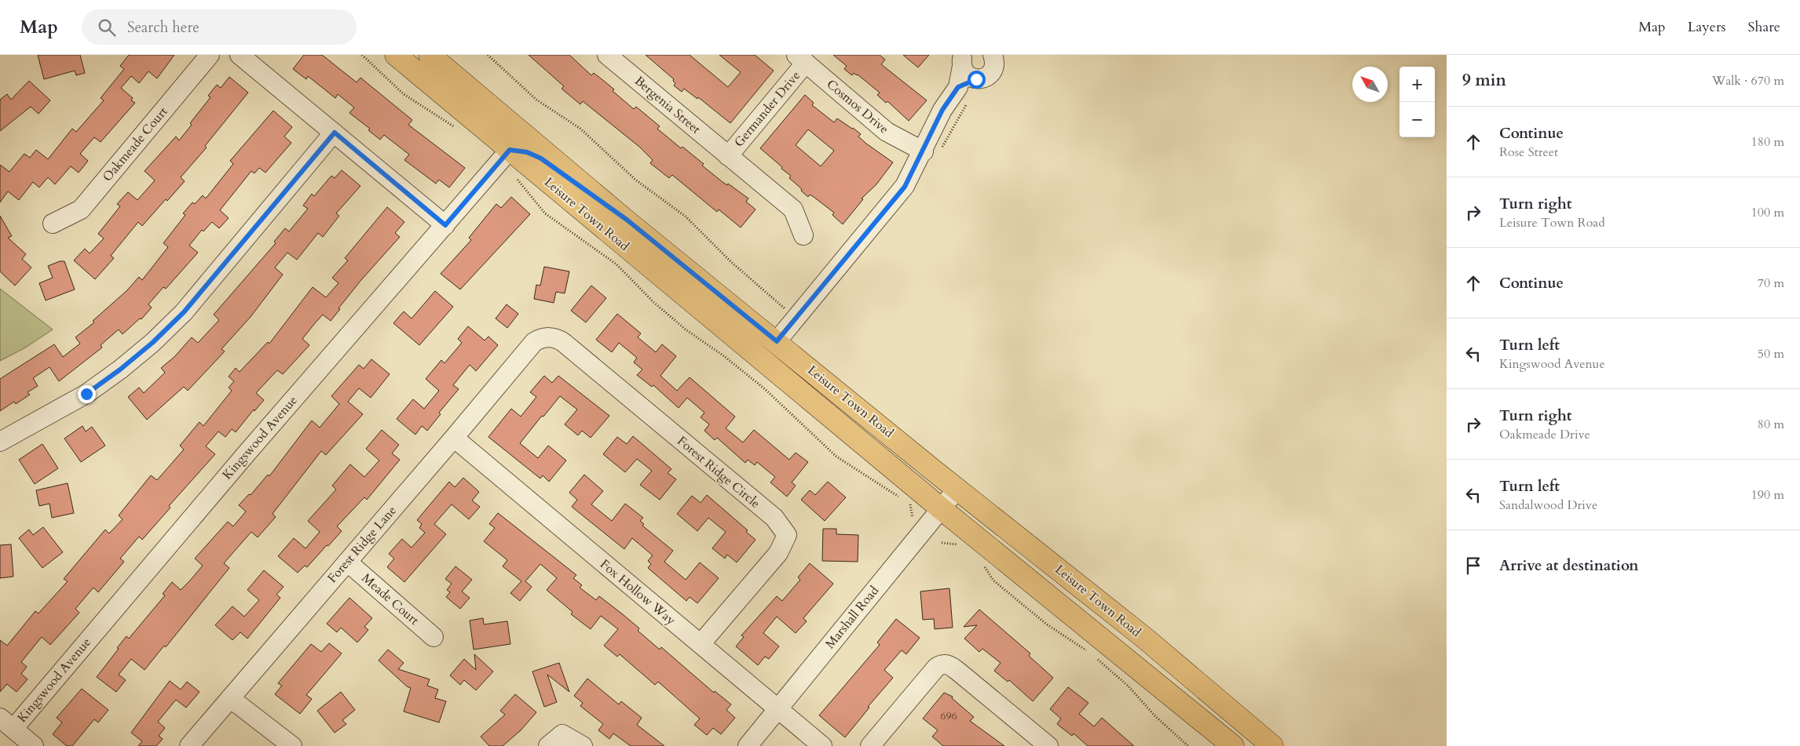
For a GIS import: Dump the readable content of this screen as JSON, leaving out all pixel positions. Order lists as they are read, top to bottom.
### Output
{
  "streets": {
    "main road": ["Leisure Town Road"],
    "street": [
      "Bergenia Street",
      "Cosmos Drive",
      "Germander Drive",
      "Oakmeade Court",
      "Kingswood Avenue",
      "Forest Ridge Circle",
      "Forest Ridge Lane",
      "Fox Hollow Way",
      "Meade Court",
      "Marshall Road"
    ]
  },
  "crossings": [
    ["Bergenia Street", "Germander Drive"],
    ["Cosmos Drive", "Germander Drive"],
    ["Leisure Town Road", "Kingswood Avenue"],
    ["Leisure Town Road", "Marshall Road"],
    ["Forest Ridge Circle", "Forest Ridge Lane"],
    ["Forest Ridge Circle", "Fox Hollow Way"],
    ["Forest Ridge Lane", "Fox Hollow Way"],
    ["Forest Ridge Lane", "Meade Court"],
    ["Fox Hollow Way", "Marshall Road"]
  ],
  "house_numbers": ["696"],
  "north": "top left",
  "page": {
    "header": "Map",
    "search": "Search here",
    "nav": ["Map", "Layers", "Share"],
    "heading": ["9 min", "Walk · 670 m"],
    "map_buttons": ["+", "−"],
    "list": [
      ["Continue", "Rose Street", "180 m"],
      ["Turn right", "Leisure Town Road", "100 m"],
      ["Continue", "70 m"],
      ["Turn left", "Kingswood Avenue", "50 m"],
      ["Turn right", "Oakmeade Drive", "80 m"],
      ["Turn left", "Sandalwood Drive", "190 m"],
      "Arrive at destination"
    ]
  }
}
